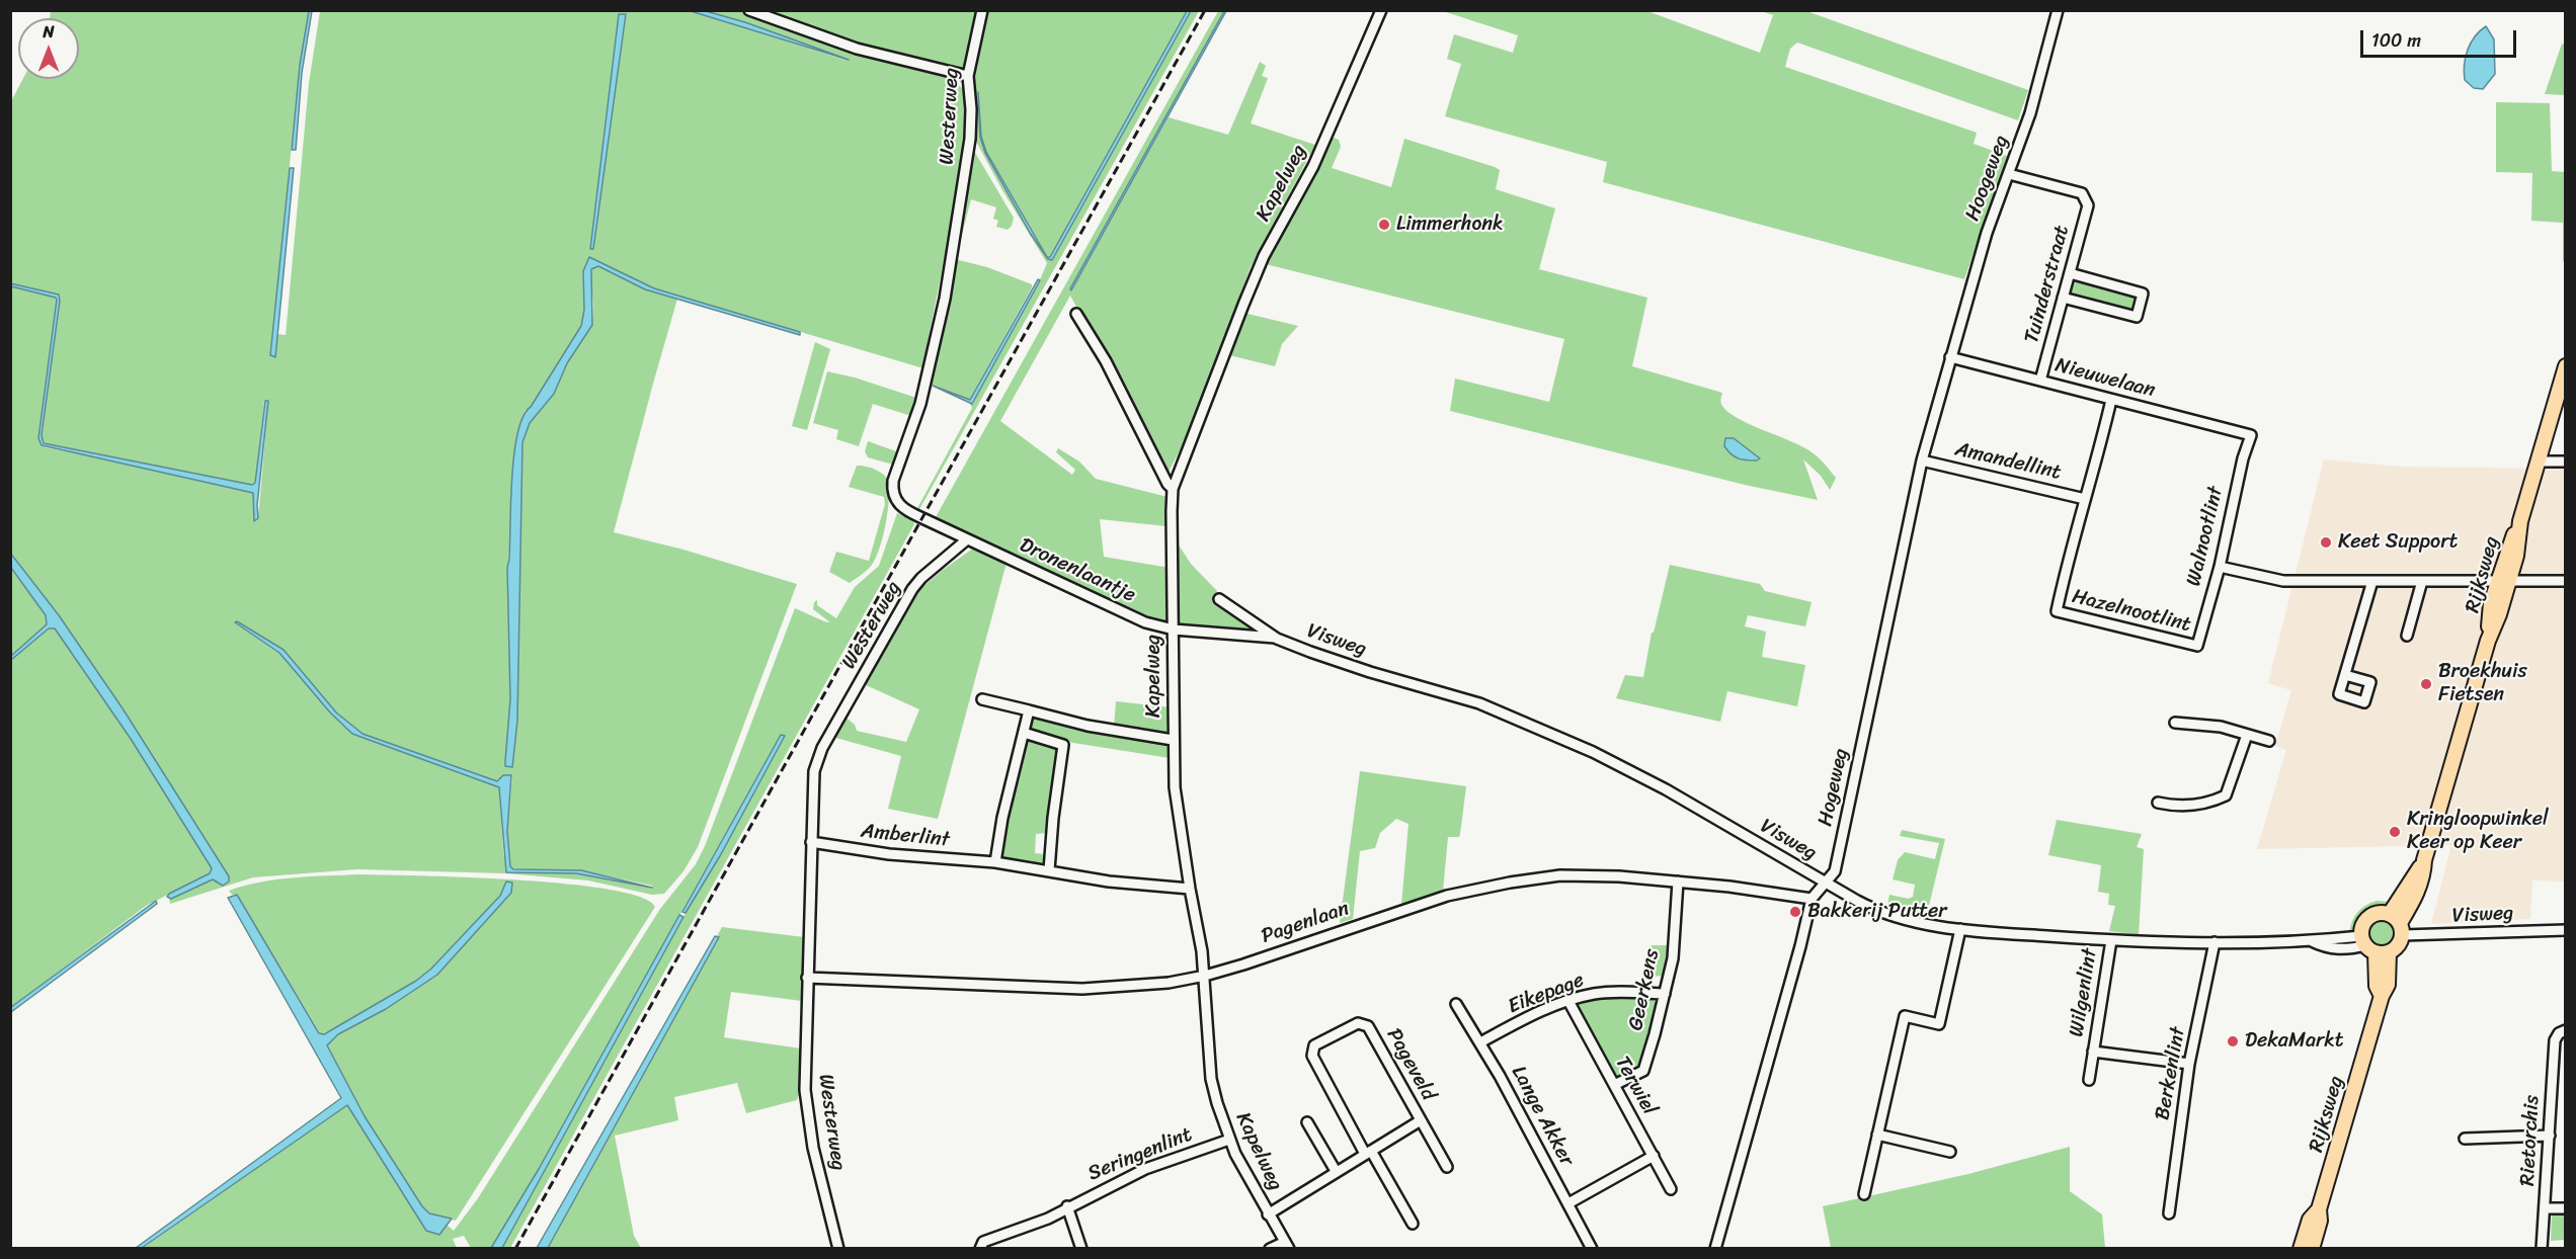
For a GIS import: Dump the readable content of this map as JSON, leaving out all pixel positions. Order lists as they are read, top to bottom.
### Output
{
  "streets": {
    "main road": ["Rijksweg"],
    "street": [
      "Westerweg",
      "Hoogeweg",
      "Kapelweg",
      "Tuinderstraat",
      "Nieuwelaan",
      "Amandellint",
      "Walnootlint",
      "Dronenlaantje",
      "Hazelnootlint",
      "Visweg",
      "Hogeweg",
      "Amberlint",
      "Pagenlaan",
      "Geerkens",
      "Wilgenlint",
      "Eikepage",
      "Pageveld",
      "Berkenlint",
      "Terwiel",
      "Lange Akker",
      "Rietorchis",
      "Seringenlint"
    ]
  },
  "crossings": [
    ["Westerweg", "Dronenlaantje"],
    ["Westerweg", "Amberlint"],
    ["Westerweg", "Pagenlaan"],
    ["Hoogeweg", "Tuinderstraat"],
    ["Hoogeweg", "Nieuwelaan"],
    ["Hoogeweg", "Hogeweg"],
    ["Kapelweg", "Dronenlaantje"],
    ["Kapelweg", "Visweg"],
    ["Kapelweg", "Amberlint"],
    ["Kapelweg", "Pagenlaan"],
    ["Kapelweg", "Pageveld"],
    ["Kapelweg", "Seringenlint"],
    ["Tuinderstraat", "Nieuwelaan"],
    ["Nieuwelaan", "Walnootlint"],
    ["Nieuwelaan", "Hogeweg"],
    ["Amandellint", "Hazelnootlint"],
    ["Amandellint", "Hogeweg"],
    ["Walnootlint", "Hazelnootlint"],
    ["Dronenlaantje", "Visweg"],
    ["Rijksweg", "Visweg"],
    ["Visweg", "Hogeweg"],
    ["Visweg", "Wilgenlint"],
    ["Visweg", "Berkenlint"],
    ["Hogeweg", "Pagenlaan"],
    ["Pagenlaan", "Geerkens"],
    ["Geerkens", "Eikepage"],
    ["Geerkens", "Terwiel"],
    ["Wilgenlint", "Berkenlint"],
    ["Eikepage", "Terwiel"],
    ["Eikepage", "Lange Akker"]
  ],
  "places": [
    "Limmerhonk",
    "Keet Support",
    "Broekhuis Fietsen",
    "Kringloopwinkel Keer op Keer",
    "Bakkerij Putter",
    "DekaMarkt"
  ],
  "scale_bar": "100 m",
  "north": "top"
}
